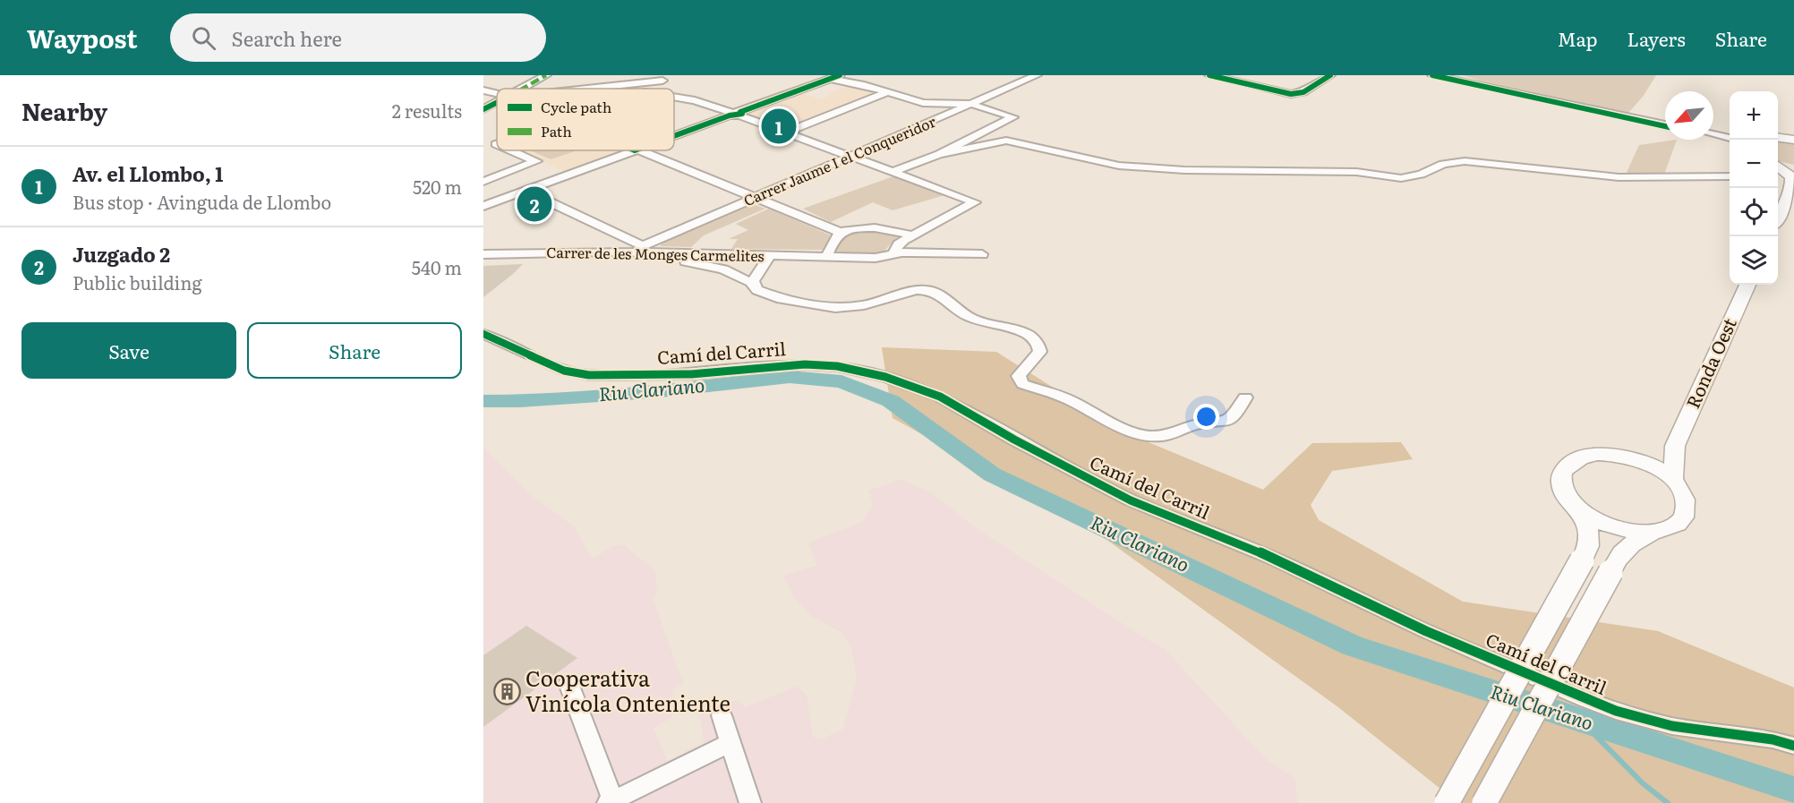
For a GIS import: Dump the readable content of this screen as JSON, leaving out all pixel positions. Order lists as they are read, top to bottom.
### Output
{
  "streets": {
    "main road": ["Ronda Oest"],
    "street": ["Carrer Jaume I el Conqueridor", "Carrer de les Monges Carmelites", "Camí del Carril"]
  },
  "crossings": [
    ["Carrer Jaume I el Conqueridor", "Carrer de les Monges Carmelites"]
  ],
  "water": ["Riu Clariano"],
  "places": {
    "building": ["Cooperativa Vinícola Onteniente"]
  },
  "legend": ["Cycle path", "Path"],
  "north": "bottom left",
  "page": {
    "header": "Waypost",
    "search": "Search here",
    "nav": ["Map", "Layers", "Share"],
    "heading": ["Nearby", "2 results"],
    "map_buttons": ["+", "−"],
    "pins": ["1", "2"],
    "list": [
      {
        "mark": "1",
        "name": "Av. el Llombo, 1",
        "note": "Bus stop · Avinguda de Llombo",
        "value": "520 m"
      },
      {
        "mark": "2",
        "name": "Juzgado 2",
        "note": "Public building",
        "value": "540 m"
      }
    ],
    "buttons": ["Save", "Share"]
  }
}
